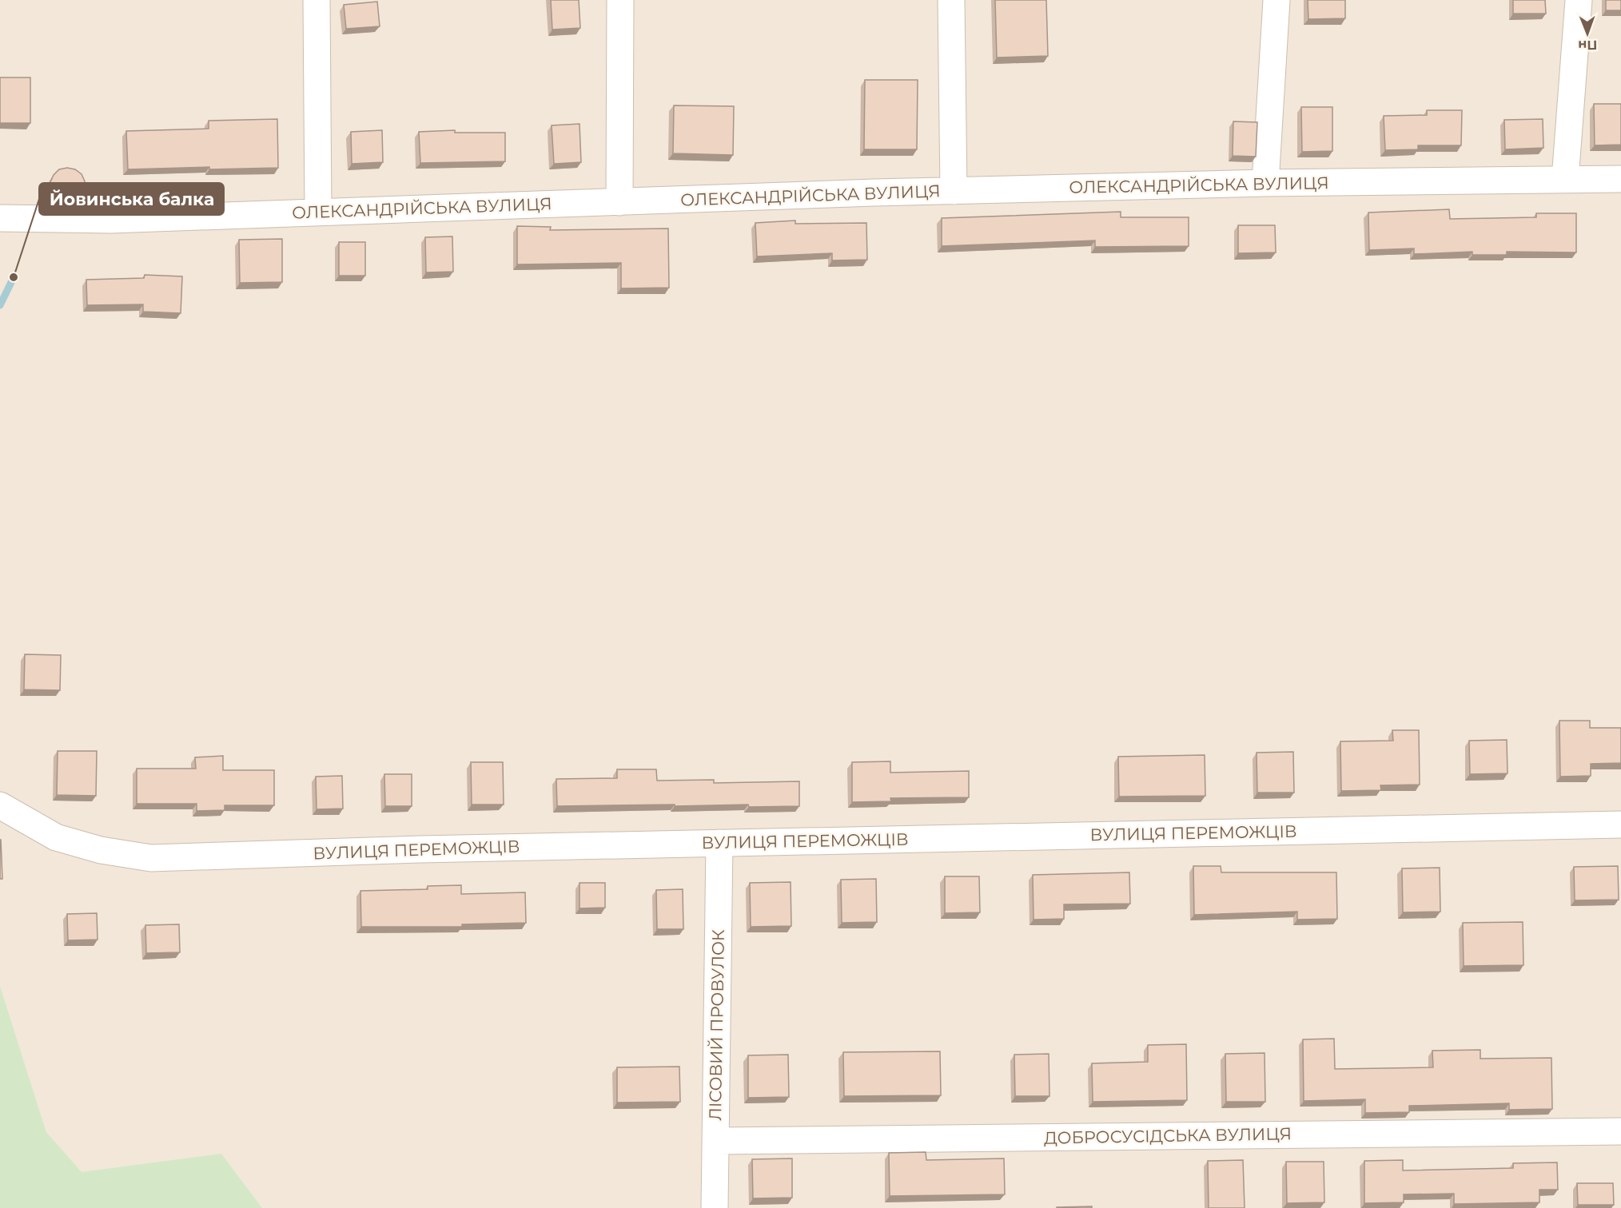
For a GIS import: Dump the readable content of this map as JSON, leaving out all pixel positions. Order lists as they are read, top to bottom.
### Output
{
  "streets": {
    "street": [
      "ОЛЕКСАНДРІЙСЬКА ВУЛИЦЯ",
      "ВУЛИЦЯ ПЕРЕМОЖЦІВ",
      "ЛІСОВИЙ ПРОВУЛОК",
      "ДОБРОСУСІДСЬКА ВУЛИЦЯ"
    ]
  },
  "crossings": [
    ["ВУЛИЦЯ ПЕРЕМОЖЦІВ", "ЛІСОВИЙ ПРОВУЛОК"],
    ["ЛІСОВИЙ ПРОВУЛОК", "ДОБРОСУСІДСЬКА ВУЛИЦЯ"]
  ],
  "places": ["Йовинська балка"],
  "north": "bottom"
}
